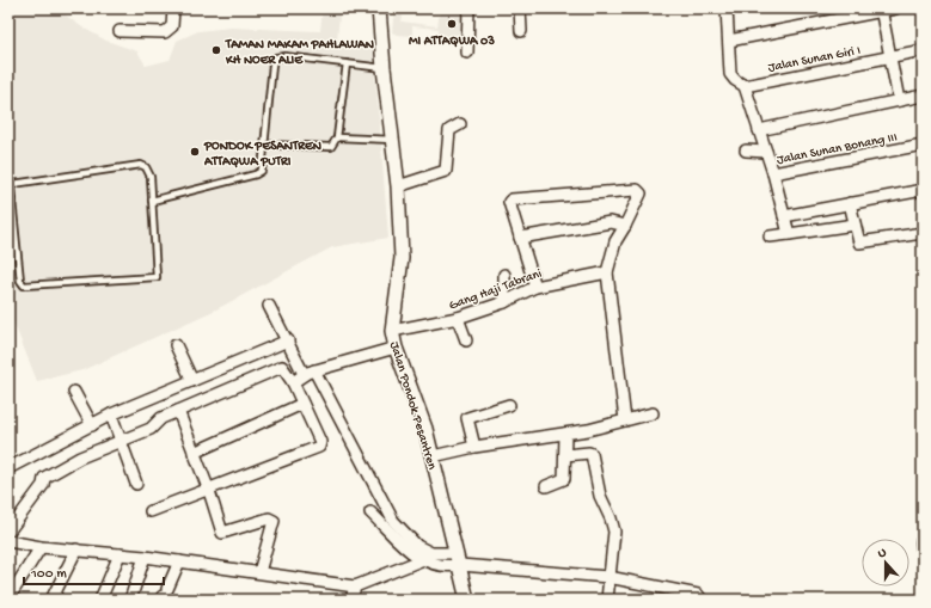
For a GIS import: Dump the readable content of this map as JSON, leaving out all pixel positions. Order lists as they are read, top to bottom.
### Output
{
  "streets": {
    "street": [
      "Jalan Sunan Giri I",
      "Jalan Sunan Bonang III",
      "Gang Haji Tabrani",
      "Jalan Pondok Pesantren"
    ]
  },
  "crossings": [
    ["Jalan Sunan Giri I", "Jalan Sunan Bonang III"],
    ["Gang Haji Tabrani", "Jalan Pondok Pesantren"]
  ],
  "places": ["MI ATTAQWA 03", "TAMAN MAKAM PAHLAWAN KH NOER ALIE", "PONDOK PESANTREN ATTAQWA PUTRI"],
  "scale_bar": "100 m",
  "north": "top"
}
